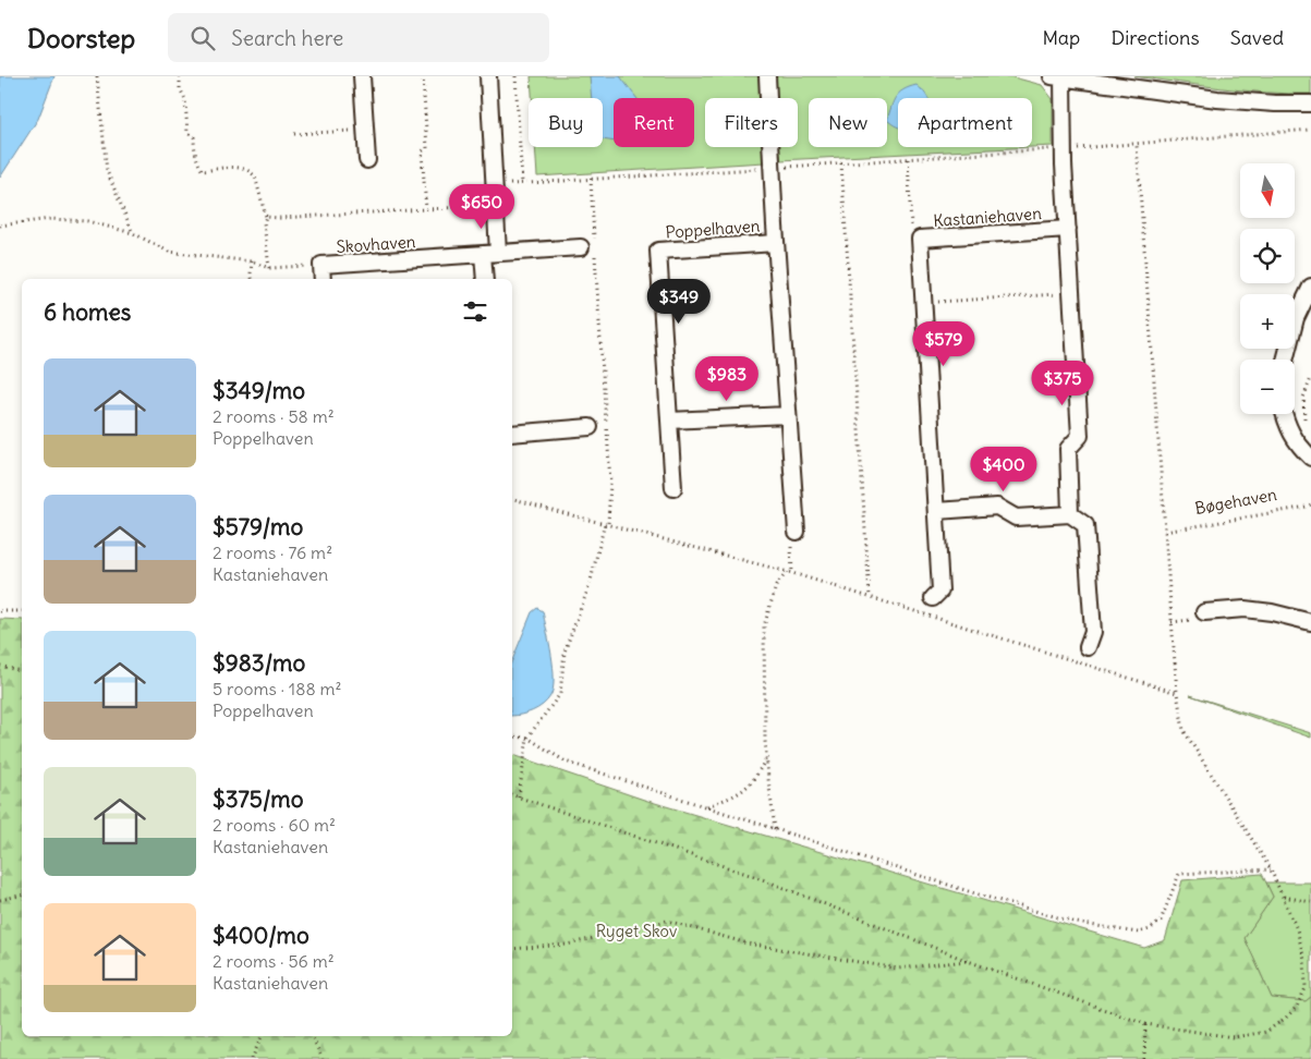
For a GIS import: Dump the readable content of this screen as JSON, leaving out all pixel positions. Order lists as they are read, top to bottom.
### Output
{
  "streets": {
    "street": ["Kastaniehaven", "Poppelhaven", "Skovhaven"],
    "path": ["Bøgehaven"]
  },
  "parks": ["Ryget Skov"],
  "north": "bottom",
  "page": {
    "header": "Doorstep",
    "search": "Search here",
    "nav": ["Map", "Directions", "Saved"],
    "chip": [
      "Buy",
      "Rent",
      "Filters",
      "New",
      "Apartment"
    ],
    "map_buttons": ["+", "−"],
    "price": [
      "$650",
      "$349",
      "$579",
      "$983",
      "$375",
      "$400"
    ],
    "heading": "6 homes",
    "list": [
      {
        "name": "$349/mo",
        "note": "2 rooms · 58 m² · Poppelhaven"
      },
      {
        "name": "$579/mo",
        "note": "2 rooms · 76 m² · Kastaniehaven"
      },
      {
        "name": "$983/mo",
        "note": "5 rooms · 188 m² · Poppelhaven"
      },
      {
        "name": "$375/mo",
        "note": "2 rooms · 60 m² · Kastaniehaven"
      },
      {
        "name": "$400/mo",
        "note": "2 rooms · 56 m² · Kastaniehaven"
      }
    ]
  }
}
